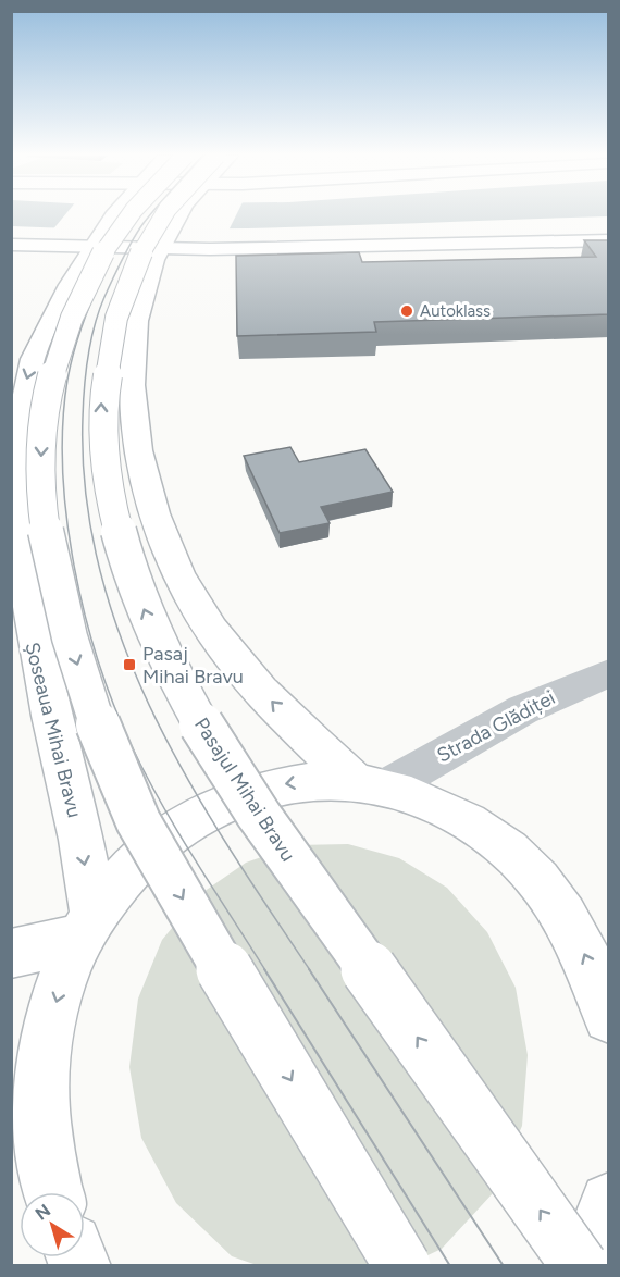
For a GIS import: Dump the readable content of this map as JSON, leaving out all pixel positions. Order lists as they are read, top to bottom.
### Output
{
  "streets": {
    "main road": ["Șoseaua Mihai Bravu", "Pasajul Mihai Bravu"],
    "street": ["Strada Glădiței"]
  },
  "places": {
    "other": ["Autoklass"],
    "transit": ["Pasaj Mihai Bravu"]
  },
  "north": "top left"
}
